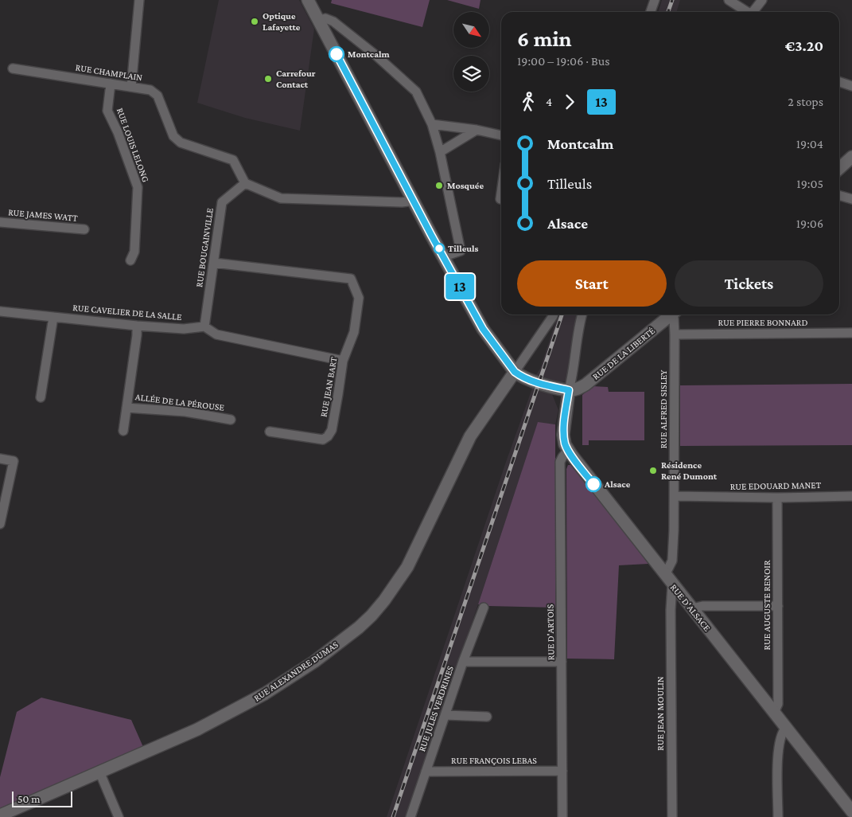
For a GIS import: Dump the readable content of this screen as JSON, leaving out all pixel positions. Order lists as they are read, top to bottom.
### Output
{
  "streets": {
    "street": [
      "RUE CHAMPLAIN",
      "RUE LOUIS LELONG",
      "RUE JAMES WATT",
      "RUE BOUGAINVILLE",
      "RUE CAVELIER DE LA SALLE",
      "RUE PIERRE BONNARD",
      "RUE DE LA LIBERTÉ",
      "RUE JEAN BART",
      "ALLÉE DE LA PÉROUSE",
      "RUE ALFRED SISLEY",
      "RUE EDOUARD MANET",
      "RUE AUGUSTE RENOIR",
      "RUE D'ALSACE",
      "RUE D'ARTOIS",
      "RUE ALEXANDRE DUMAS",
      "RUE JULES VERDRINES",
      "RUE JEAN MOULIN",
      "RUE FRANÇOIS LEBAS"
    ]
  },
  "crossings": [
    ["RUE CHAMPLAIN", "RUE LOUIS LELONG"],
    ["RUE CHAMPLAIN", "RUE BOUGAINVILLE"],
    ["RUE BOUGAINVILLE", "RUE CAVELIER DE LA SALLE"],
    ["RUE BOUGAINVILLE", "RUE JEAN BART"],
    ["RUE CAVELIER DE LA SALLE", "ALLÉE DE LA PÉROUSE"],
    ["RUE PIERRE BONNARD", "RUE ALFRED SISLEY"],
    ["RUE DE LA LIBERTÉ", "RUE D'ALSACE"],
    ["RUE ALFRED SISLEY", "RUE EDOUARD MANET"],
    ["RUE ALFRED SISLEY", "RUE D'ALSACE"],
    ["RUE EDOUARD MANET", "RUE AUGUSTE RENOIR"],
    ["RUE AUGUSTE RENOIR", "RUE D'ALSACE"],
    ["RUE D'ALSACE", "RUE D'ARTOIS"],
    ["RUE D'ALSACE", "RUE JEAN MOULIN"],
    ["RUE D'ARTOIS", "RUE FRANÇOIS LEBAS"],
    ["RUE JULES VERDRINES", "RUE FRANÇOIS LEBAS"]
  ],
  "places": [
    "Optique Lafayette",
    "Montcalm",
    "Carrefour Contact",
    "Mosquée",
    "Tilleuls",
    "Résidence René Dumont",
    "Alsace"
  ],
  "lines": ["bus line 13"],
  "scale_bar": "50 m",
  "north": "bottom right",
  "page": {
    "on_map": "13",
    "heading": ["6 min", "19:00 – 19:06 · Bus", "€3.20"],
    "legs": ["4", "13", "2 stops"],
    "list": [
      {
        "name": "Montcalm",
        "value": "19:04"
      },
      {
        "name": "Tilleuls",
        "value": "19:05"
      },
      {
        "name": "Alsace",
        "value": "19:06"
      }
    ],
    "buttons": ["Start", "Tickets"],
    "scale": "50 m"
  }
}
